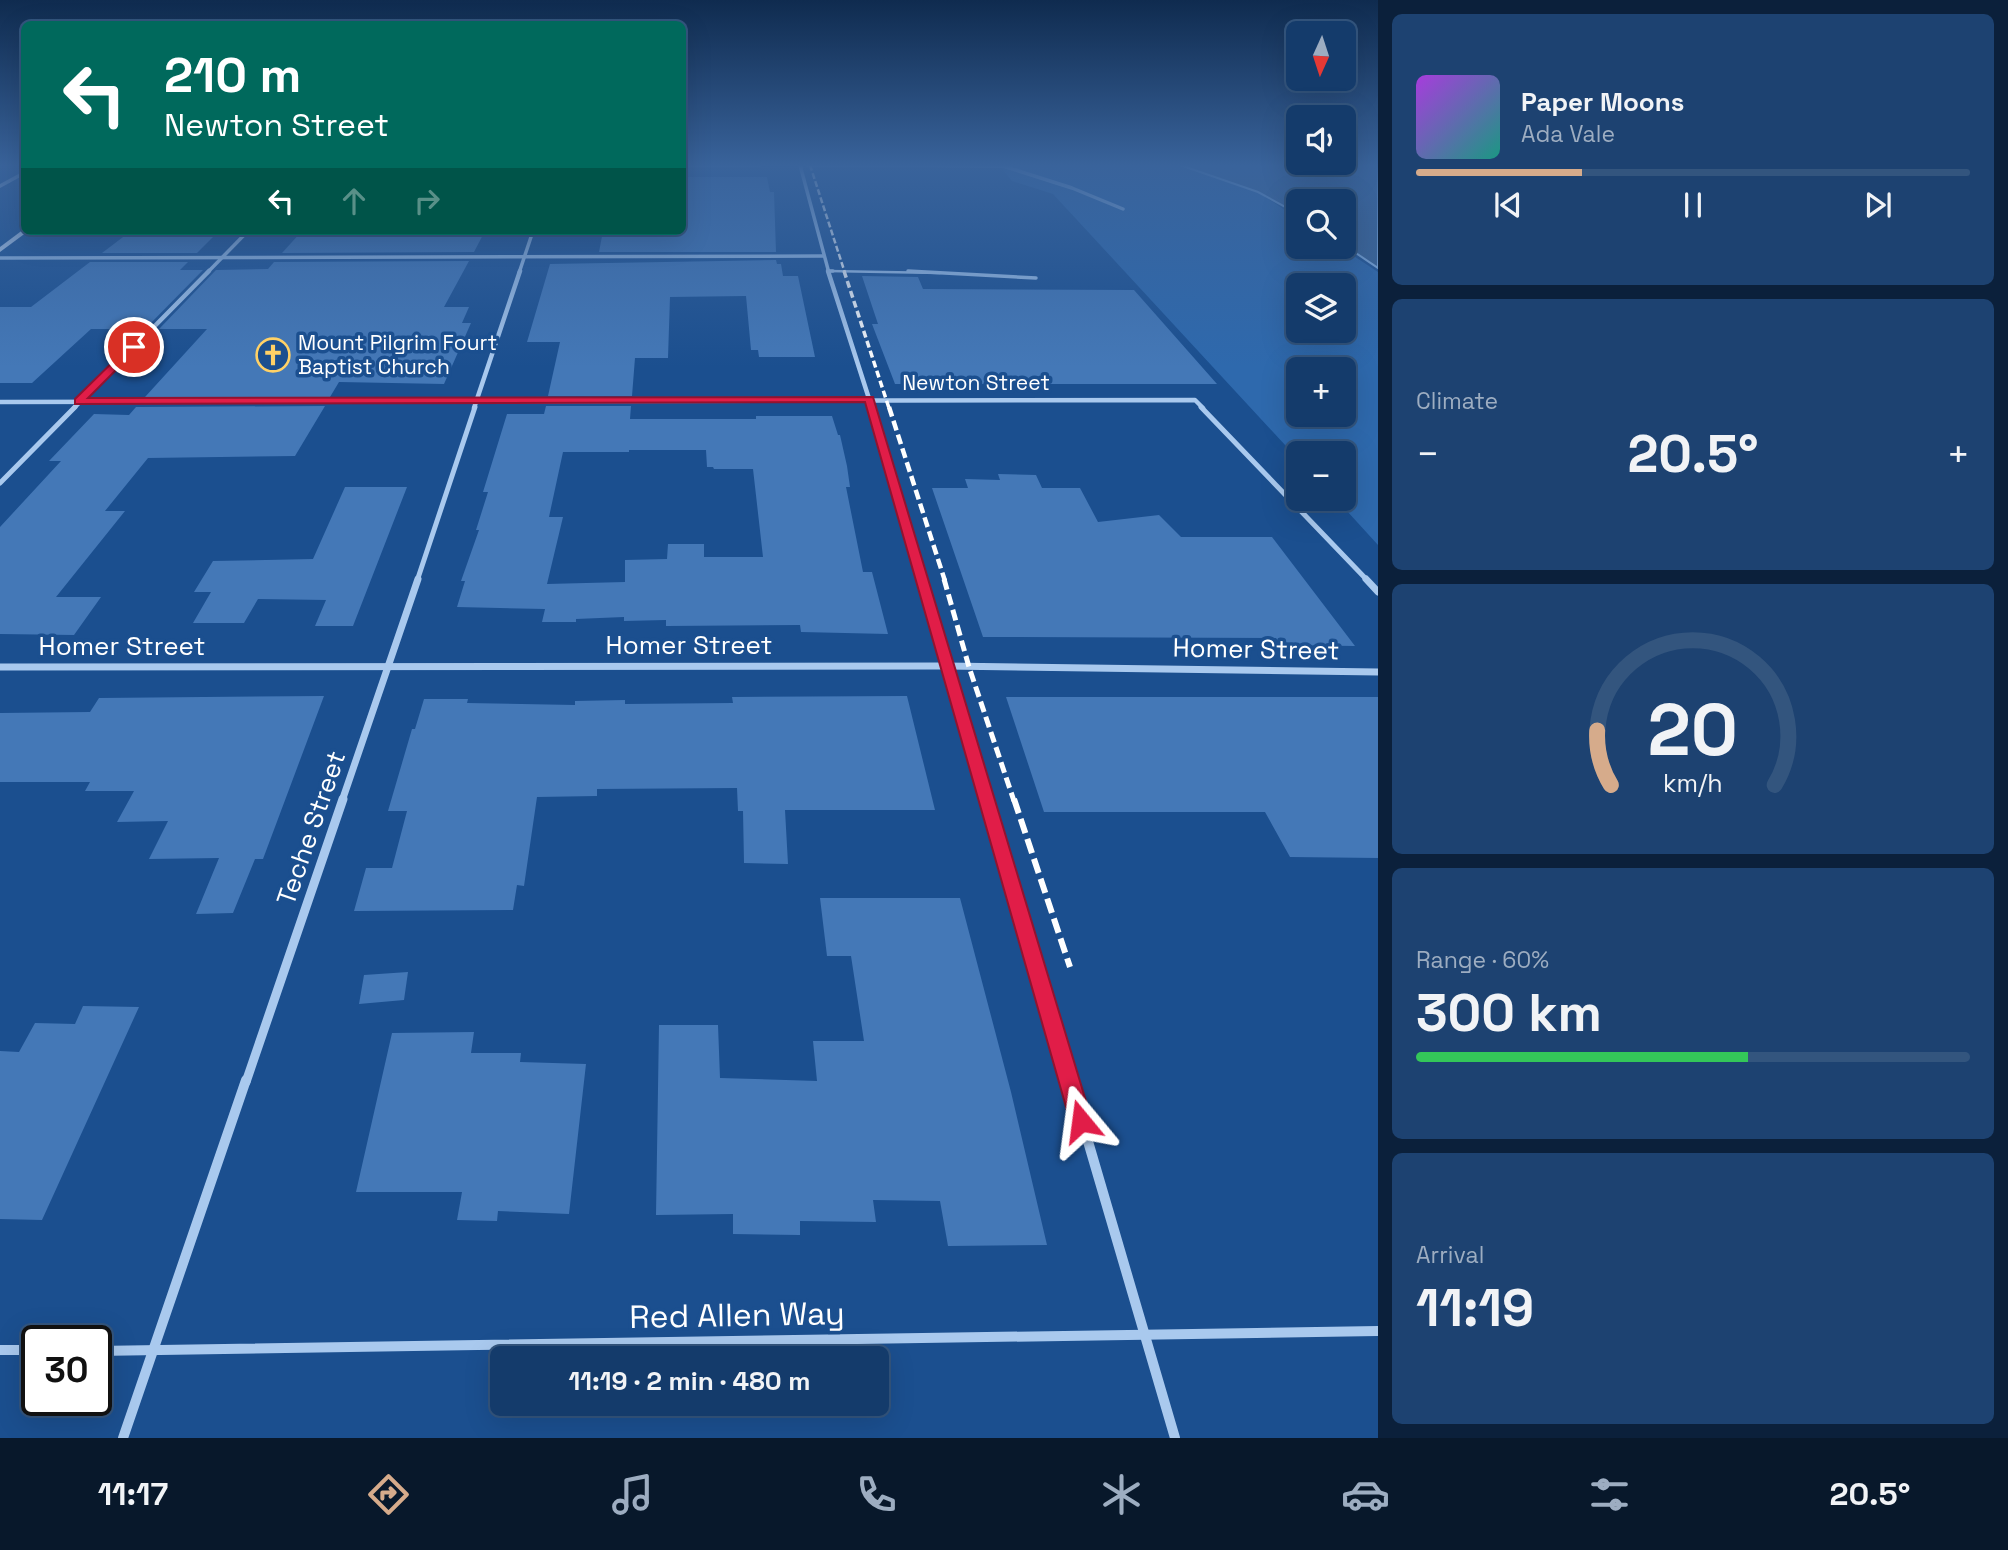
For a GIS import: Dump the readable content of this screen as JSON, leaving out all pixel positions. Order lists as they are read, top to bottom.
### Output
{
  "streets": {
    "street": [
      "Newton Street",
      "Homer Street",
      "Teche Street",
      "Red Allen Way"
    ]
  },
  "crossings": [
    ["Newton Street", "Teche Street"],
    ["Homer Street", "Teche Street"],
    ["Teche Street", "Red Allen Way"]
  ],
  "places": {
    "church": ["Mount Pilgrim Fourt Baptist Church"]
  },
  "north": "bottom",
  "page": {
    "map_buttons": ["+", "−"],
    "turn": ["210 m", "Newton Street"],
    "song": ["Paper Moons", "Ada Vale"],
    "tile": [
      "Climate",
      ["Range · 60%", "300 km"],
      ["Arrival", "11:19"]
    ],
    "heat": ["−", "20.5°", "+"],
    "limit": "30",
    "trip": "11:19 · 2 min · 480 m",
    "tabs": ["11:17", "20.5°"],
    "gauge": ["20", "km/h"]
  }
}
